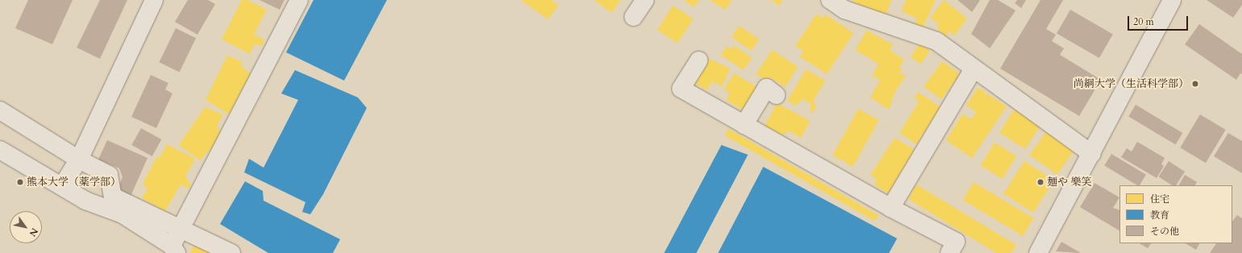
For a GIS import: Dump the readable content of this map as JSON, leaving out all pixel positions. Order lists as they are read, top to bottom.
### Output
{
  "places": ["尚絅大学（生活科学部）", "熊本大学（薬学部）", "麺や 樂笑"],
  "legend": ["住宅", "教育", "その他"],
  "scale_bar": "20 m",
  "north": "bottom right"
}
